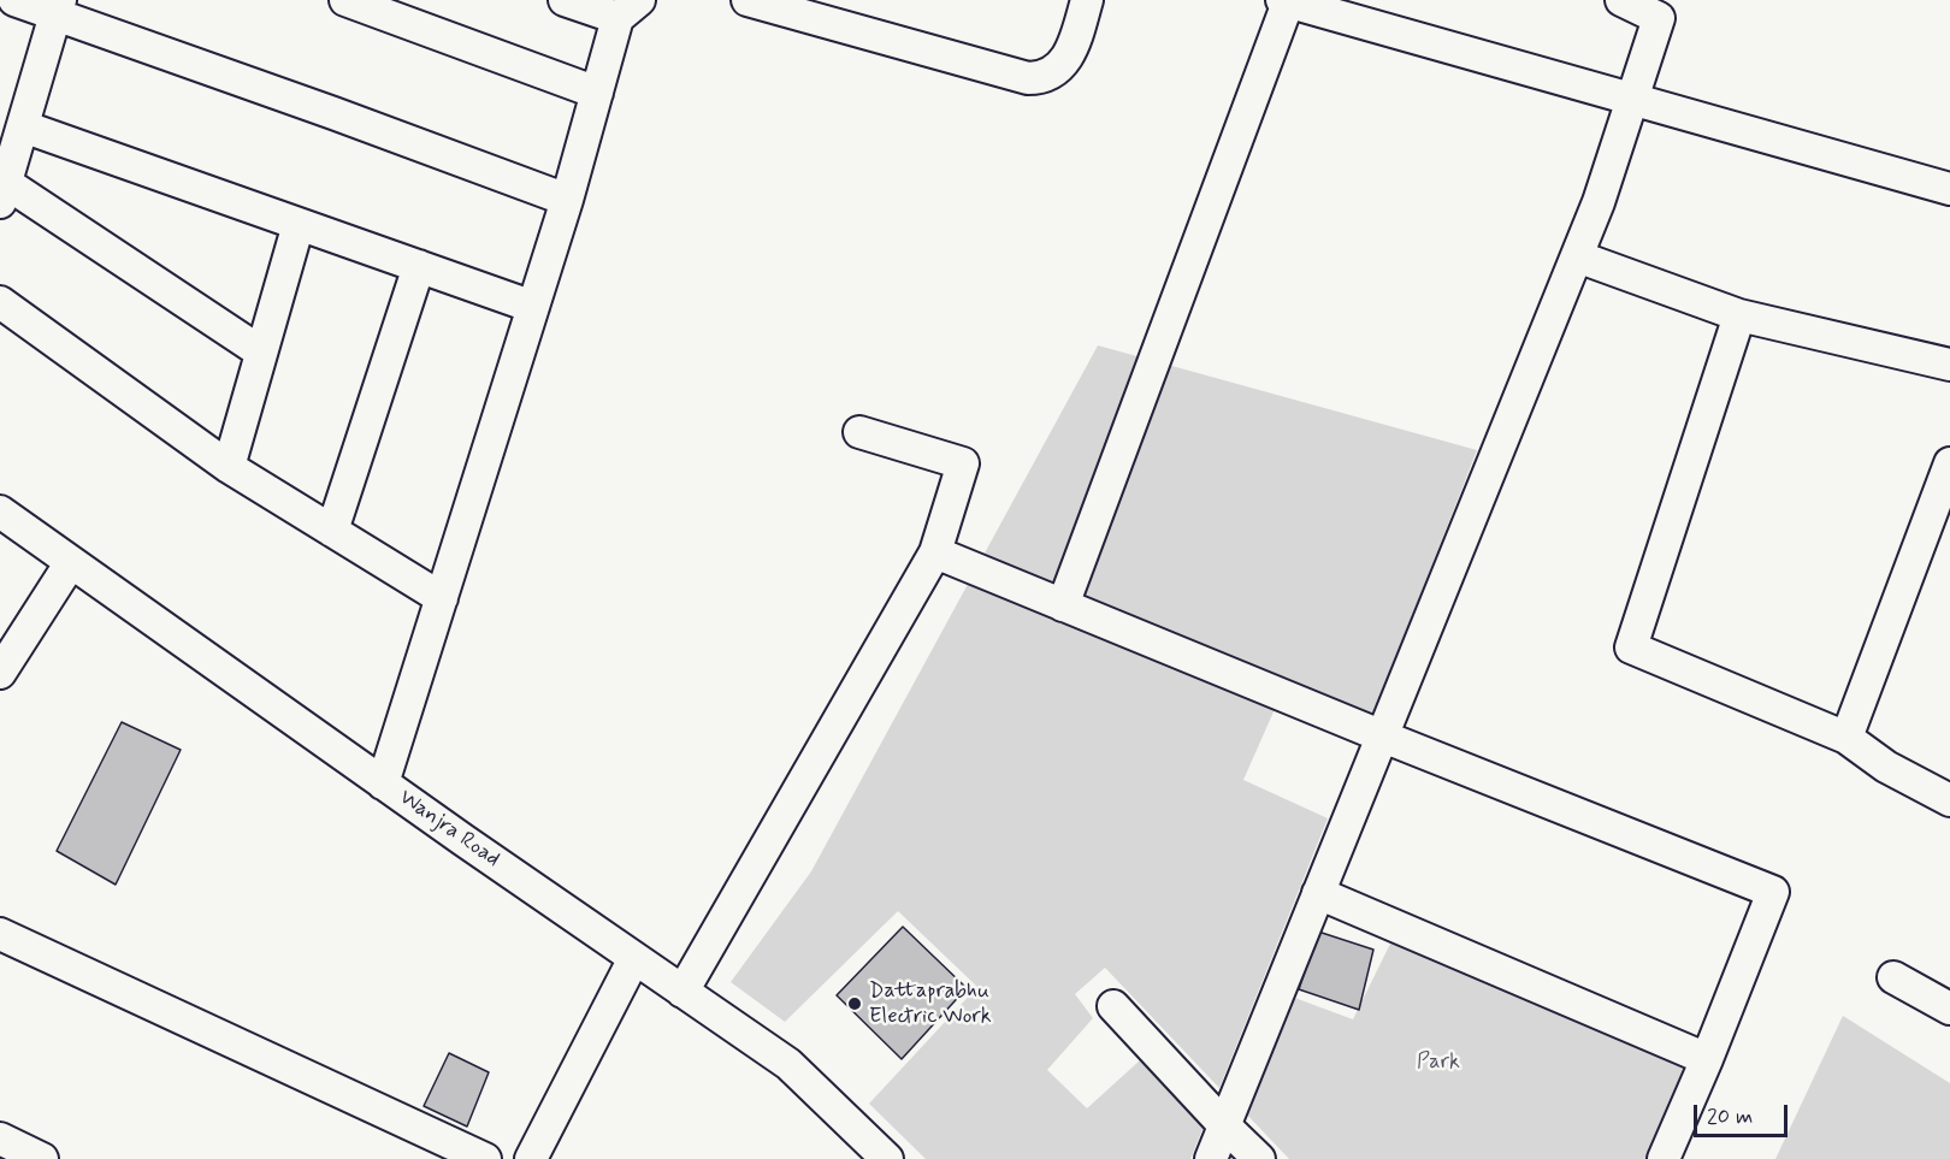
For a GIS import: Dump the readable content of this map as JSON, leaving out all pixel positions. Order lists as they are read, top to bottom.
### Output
{
  "streets": {
    "street": ["Wanjra Road"]
  },
  "parks": ["Park"],
  "places": ["Dattaprabhu Electric Work"],
  "scale_bar": "20 m"
}
